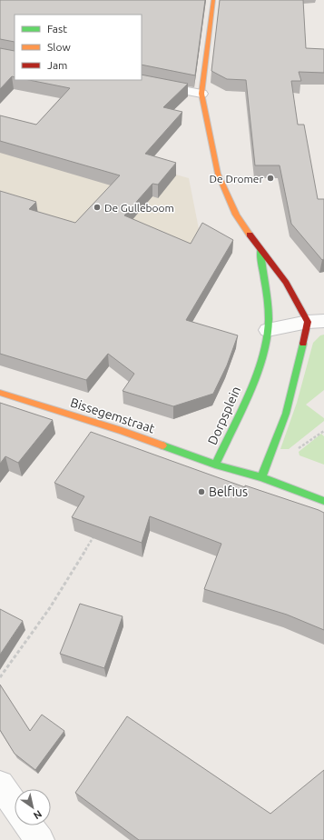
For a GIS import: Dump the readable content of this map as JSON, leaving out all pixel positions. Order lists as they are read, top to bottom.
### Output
{
  "streets": {
    "street": ["Bissegemstraat", "Dorpsplein"]
  },
  "crossings": [
    ["Bissegemstraat", "Dorpsplein"]
  ],
  "places": ["De Dromer", "De Gulleboom", "Belfius"],
  "legend": ["Fast", "Slow", "Jam"],
  "north": "bottom right"
}
